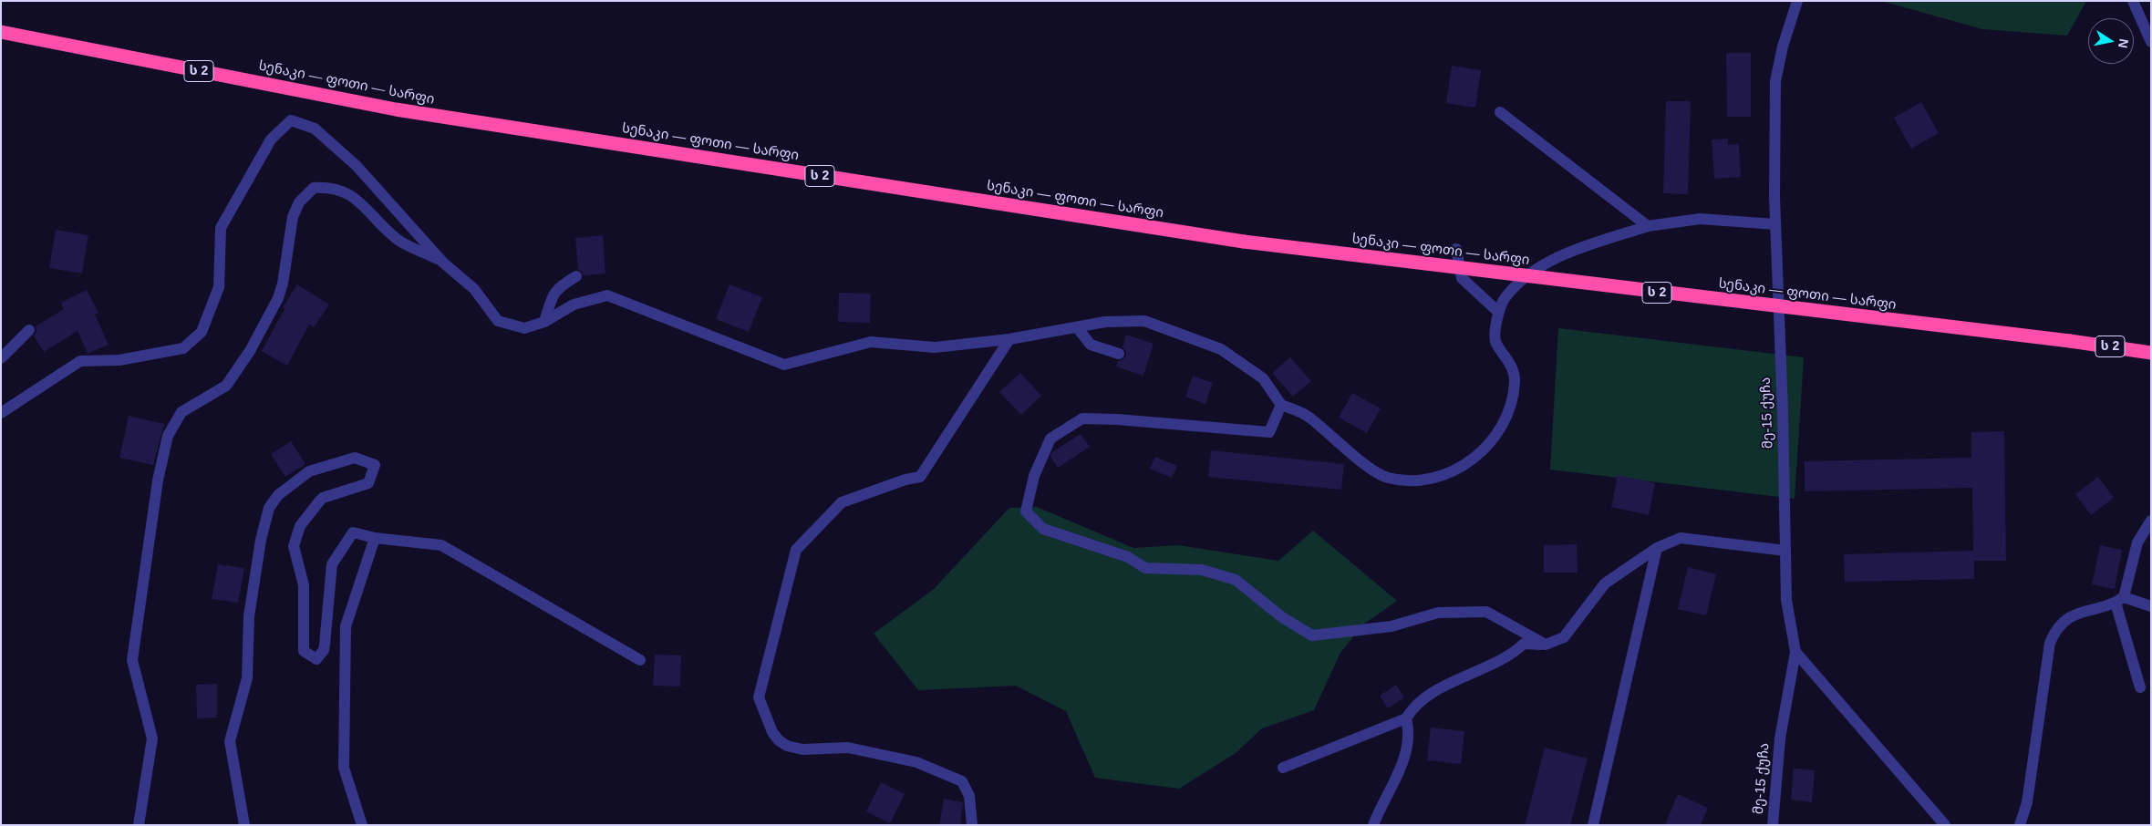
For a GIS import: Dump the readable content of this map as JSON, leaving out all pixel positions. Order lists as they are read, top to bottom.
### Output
{
  "streets": {
    "highway": ["ს 2", "სენაკი — ფოთი — სარფი"],
    "street": ["მე-15 ქუჩა"]
  },
  "north": "right"
}
